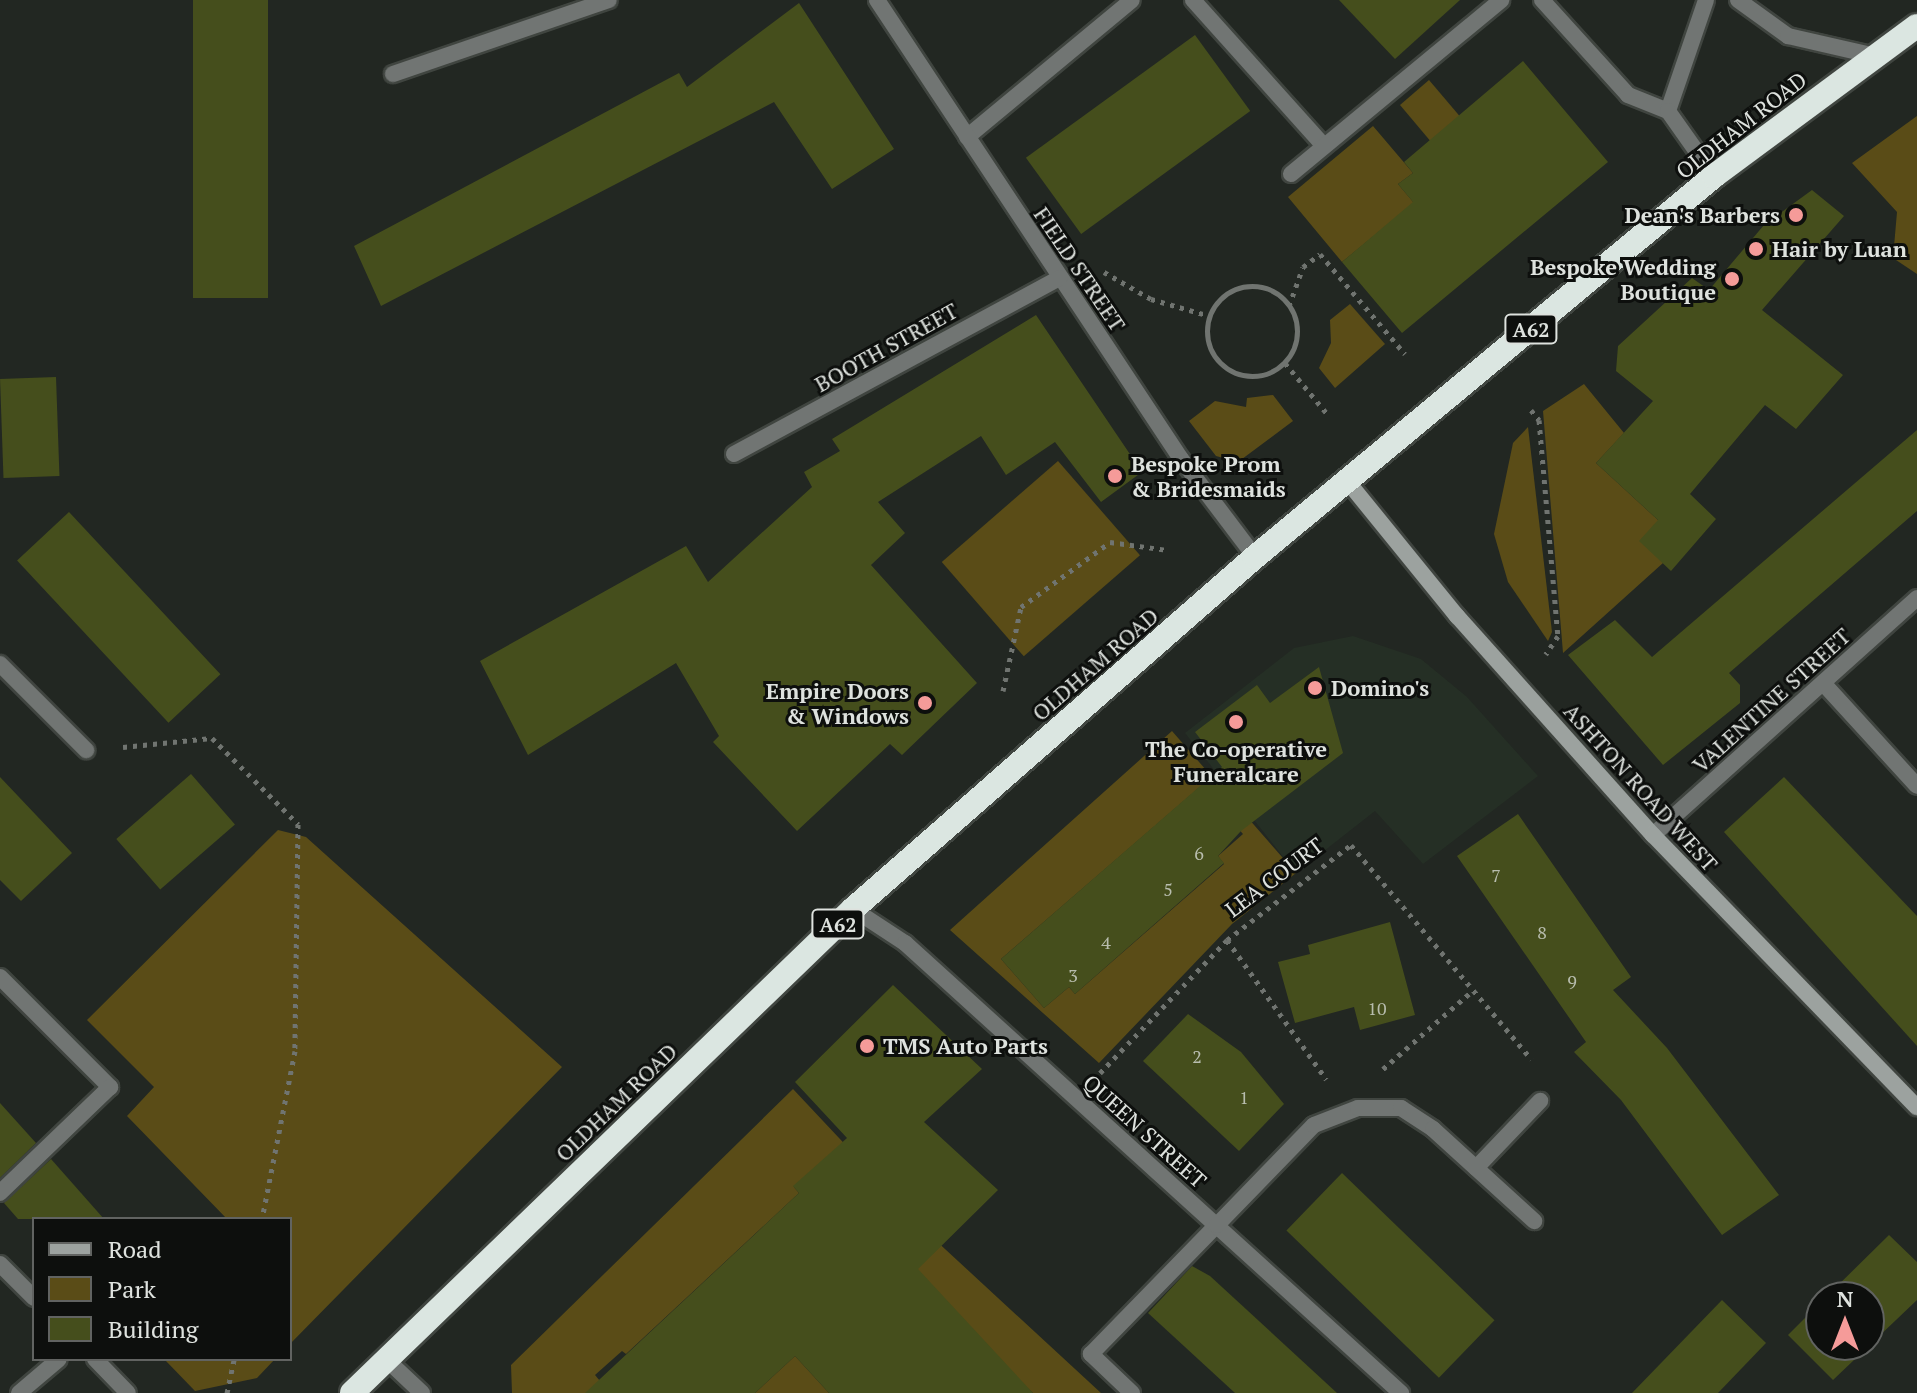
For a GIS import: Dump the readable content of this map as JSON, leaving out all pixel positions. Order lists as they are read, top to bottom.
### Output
{
  "streets": {
    "highway": ["OLDHAM ROAD", "A62"],
    "street": [
      "FIELD STREET",
      "BOOTH STREET",
      "VALENTINE STREET",
      "ASHTON ROAD WEST",
      "QUEEN STREET"
    ],
    "path": ["LEA COURT"]
  },
  "crossings": [
    ["OLDHAM ROAD", "FIELD STREET"],
    ["OLDHAM ROAD", "ASHTON ROAD WEST"],
    ["OLDHAM ROAD", "QUEEN STREET"],
    ["FIELD STREET", "BOOTH STREET"],
    ["VALENTINE STREET", "ASHTON ROAD WEST"]
  ],
  "places": [
    "Dean's Barbers",
    "Hair by Luan",
    "Bespoke Wedding Boutique",
    "Bespoke Prom & Bridesmaids",
    "Domino's",
    "Empire Doors & Windows",
    "The Co-operative Funeralcare",
    "TMS Auto Parts"
  ],
  "house_numbers": [
    "6",
    "7",
    "5",
    "8",
    "4",
    "3",
    "9",
    "10",
    "2",
    "1"
  ],
  "legend": ["Road", "Park", "Building"],
  "north": "top"
}
